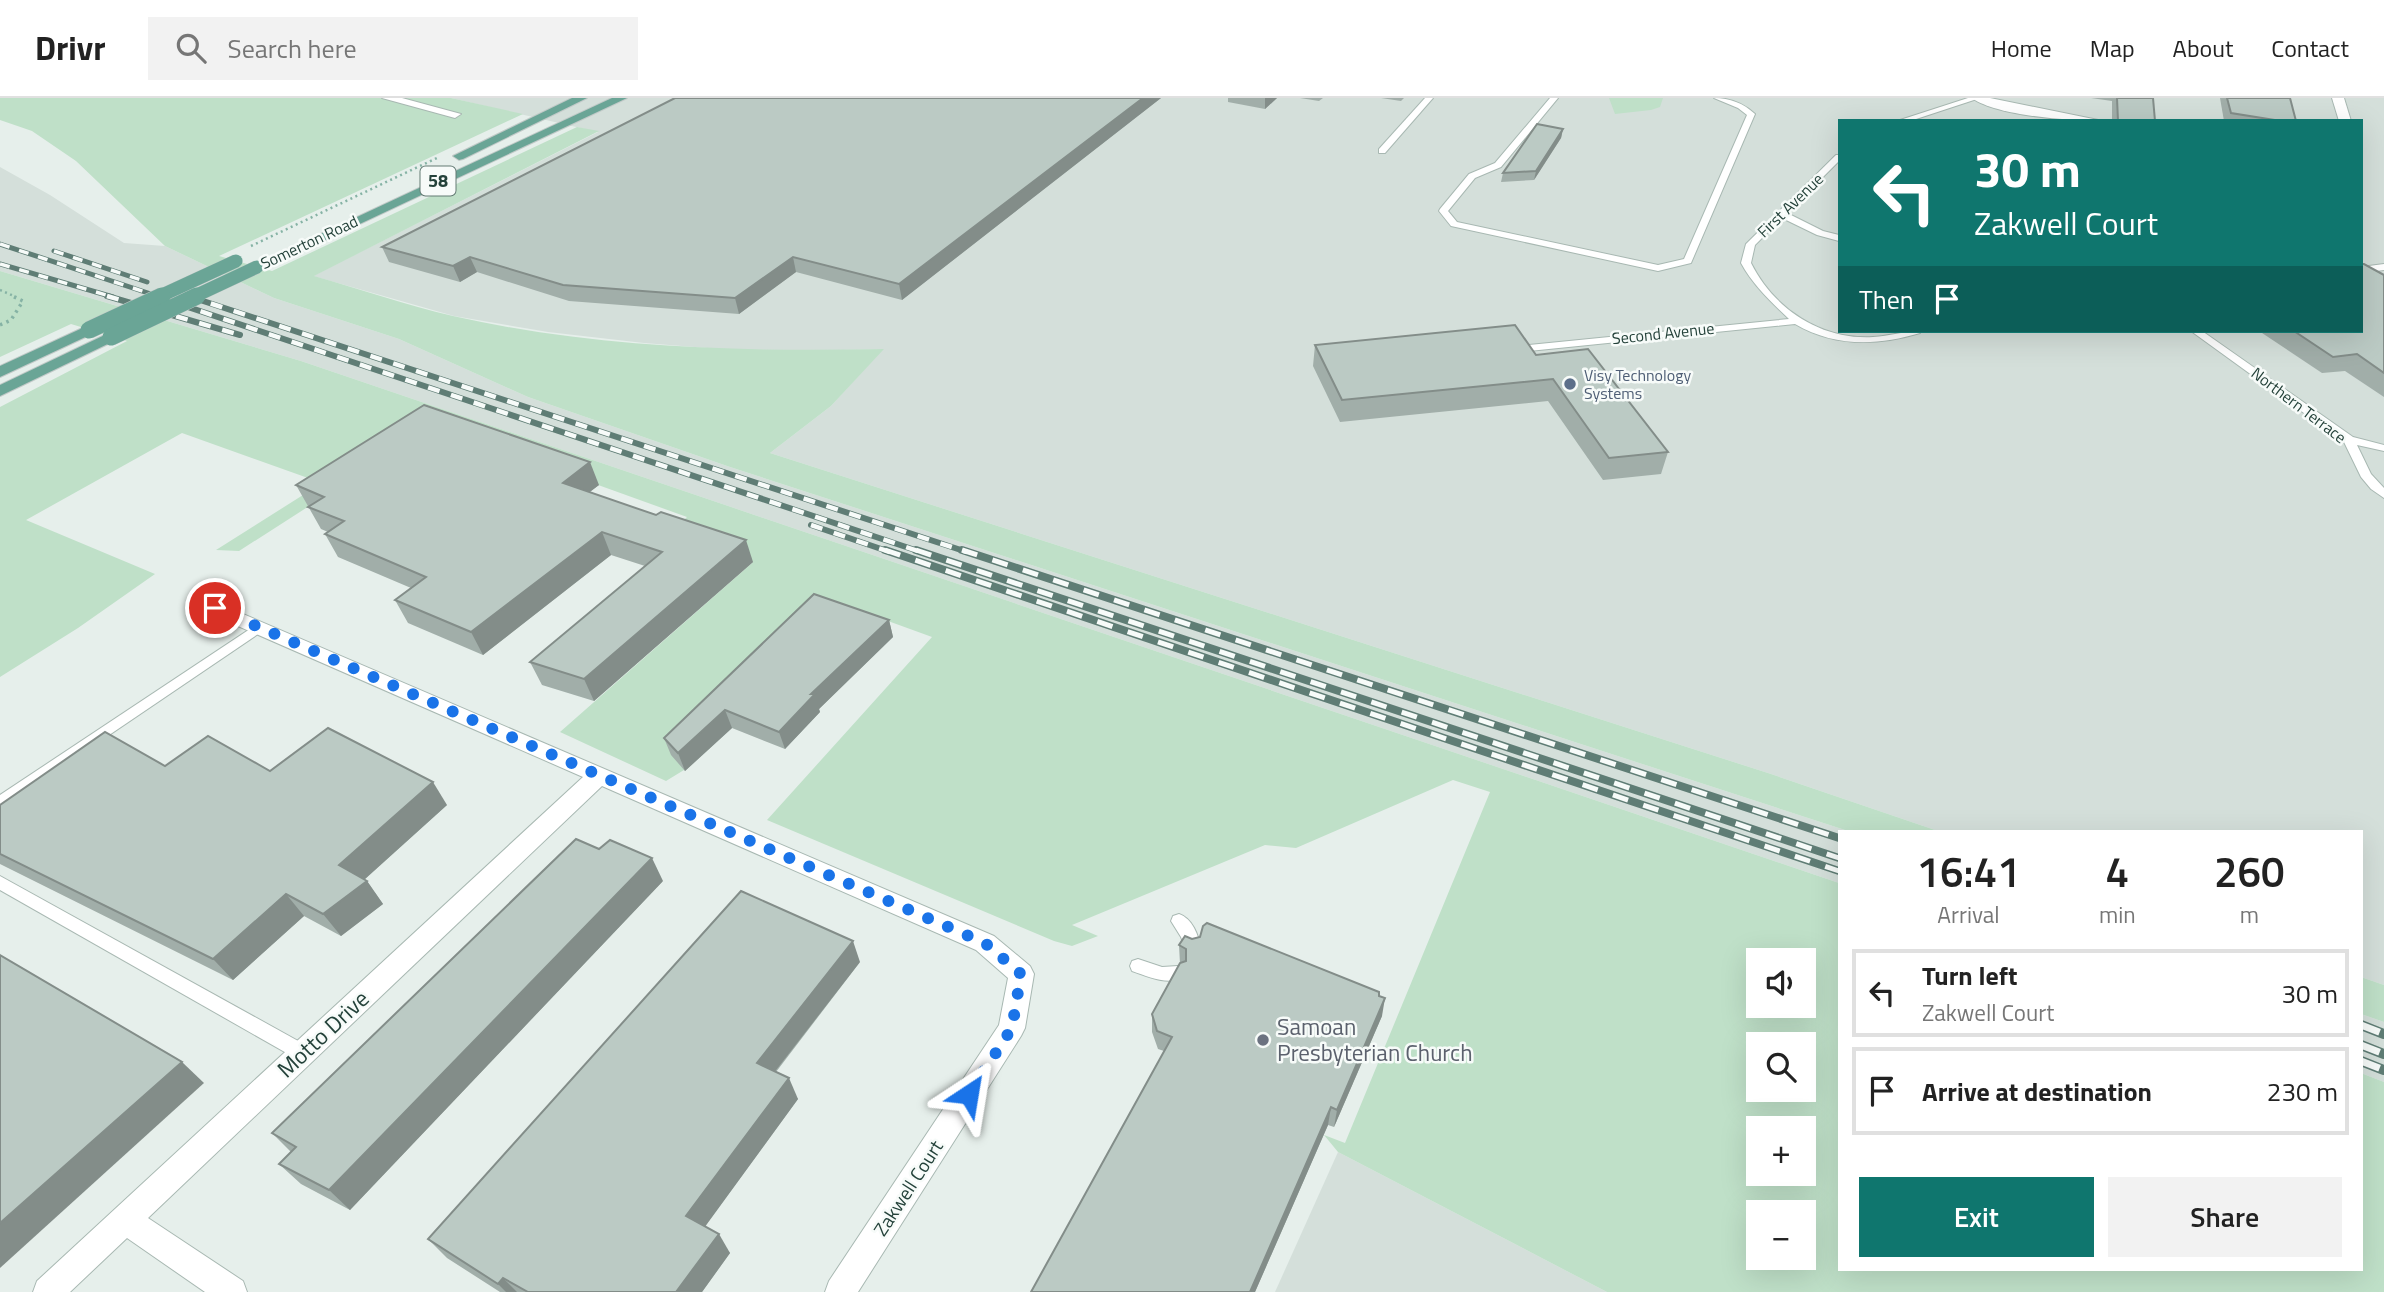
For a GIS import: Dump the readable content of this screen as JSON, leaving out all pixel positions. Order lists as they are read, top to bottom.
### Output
{
  "streets": {
    "main road": ["58", "Somerton Road"],
    "street": ["Motto Drive", "Zakwell Court"],
    "lane": ["First Avenue", "Second Avenue", "Northern Terrace"]
  },
  "crossings": [
    ["First Avenue", "Second Avenue"],
    ["Motto Drive", "Zakwell Court"]
  ],
  "places": ["Visy Technology Systems", "Samoan Presbyterian Church"],
  "page": {
    "header": "Drivr",
    "search": "Search here",
    "nav": [
      "Home",
      "Map",
      "About",
      "Contact"
    ],
    "turn": ["30 m", "Zakwell Court"],
    "then": "Then",
    "eta": [
      "16:41",
      "Arrival",
      "4",
      "min",
      "260",
      "m"
    ],
    "map_buttons": ["+", "−"],
    "list": [
      {
        "name": "Turn left",
        "note": "Zakwell Court",
        "value": "30 m"
      },
      {
        "name": "Arrive at destination",
        "value": "230 m"
      }
    ],
    "buttons": ["Exit", "Share"]
  }
}
